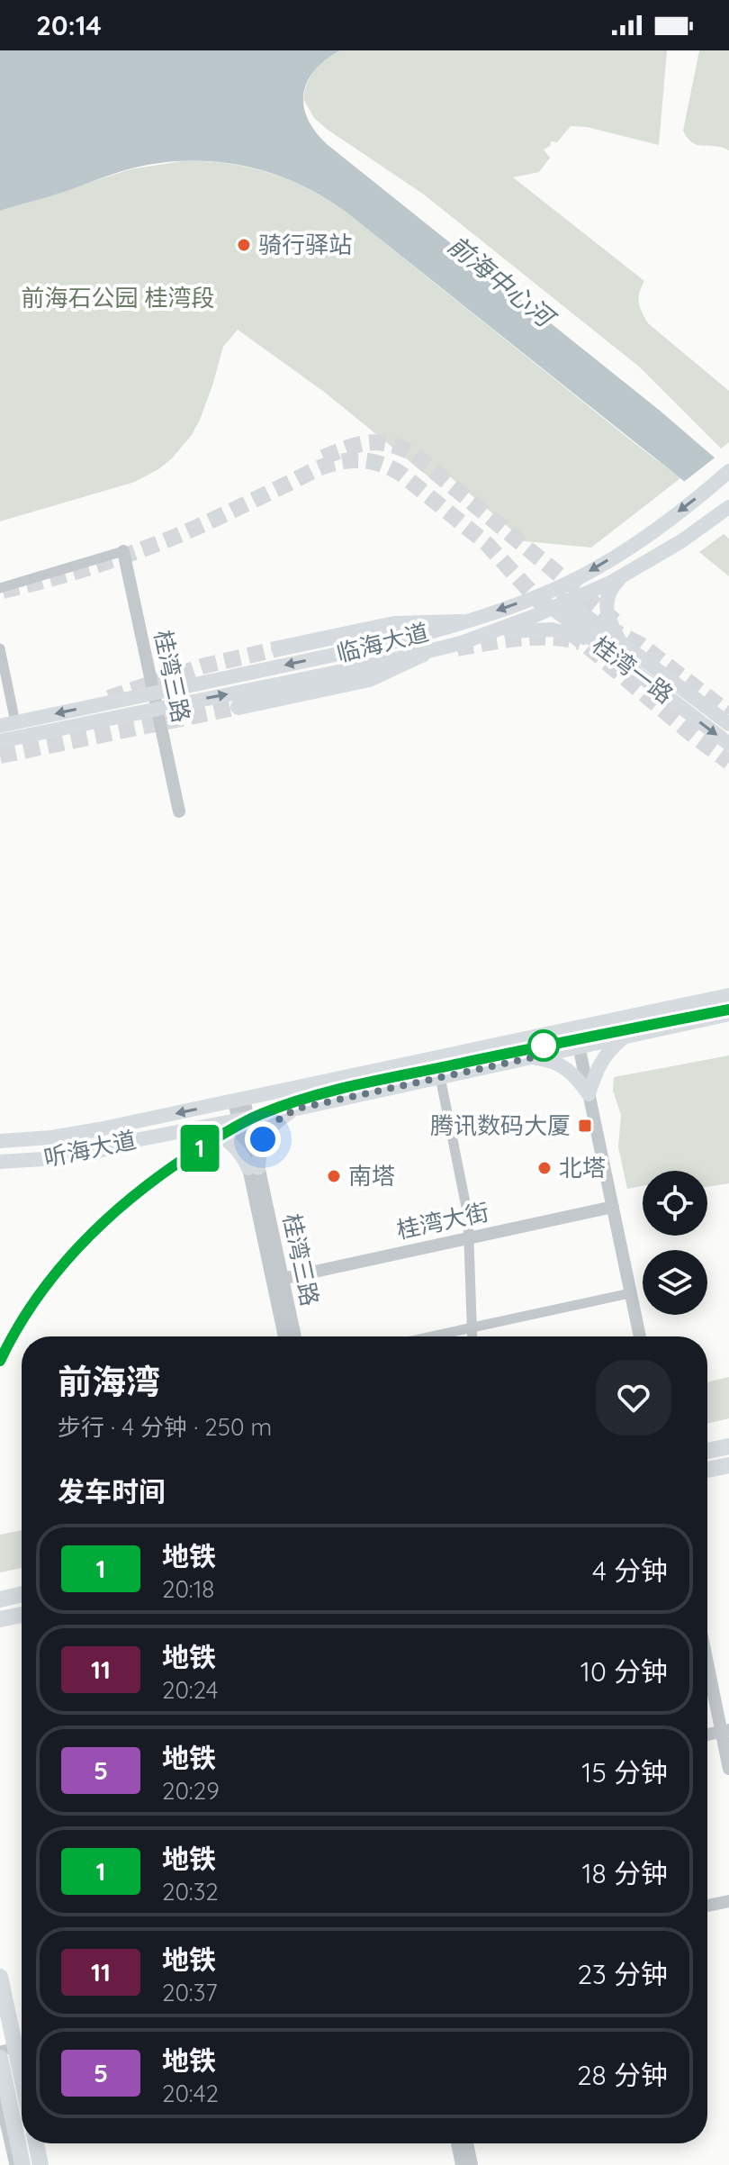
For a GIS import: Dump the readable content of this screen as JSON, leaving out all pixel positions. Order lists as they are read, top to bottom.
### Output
{
  "streets": {
    "main road": ["临海大道", "桂湾一路", "听海大道"],
    "street": ["桂湾三路", "桂湾大街"]
  },
  "crossings": [
    ["临海大道", "桂湾一路"],
    ["临海大道", "桂湾三路"],
    ["桂湾三路", "听海大道"],
    ["桂湾三路", "桂湾大街"]
  ],
  "water": ["前海中心河"],
  "parks": ["前海石公园 桂湾段"],
  "places": {
    "other": ["骑行驿站", "北塔", "南塔"],
    "transit": ["腾讯数码大厦"]
  },
  "lines": ["metro line 1"],
  "page": {
    "status": "20:14",
    "on_map": "1",
    "heading": [
      ["前海湾", "步行 · 4 分钟 · 250 m"],
      "发车时间"
    ],
    "list": [
      {
        "mark": "1",
        "name": "地铁",
        "note": "20:18",
        "value": "4 分钟"
      },
      {
        "mark": "11",
        "name": "地铁",
        "note": "20:24",
        "value": "10 分钟"
      },
      {
        "mark": "5",
        "name": "地铁",
        "note": "20:29",
        "value": "15 分钟"
      },
      {
        "mark": "1",
        "name": "地铁",
        "note": "20:32",
        "value": "18 分钟"
      },
      {
        "mark": "11",
        "name": "地铁",
        "note": "20:37",
        "value": "23 分钟"
      },
      {
        "mark": "5",
        "name": "地铁",
        "note": "20:42",
        "value": "28 分钟"
      }
    ]
  }
}
